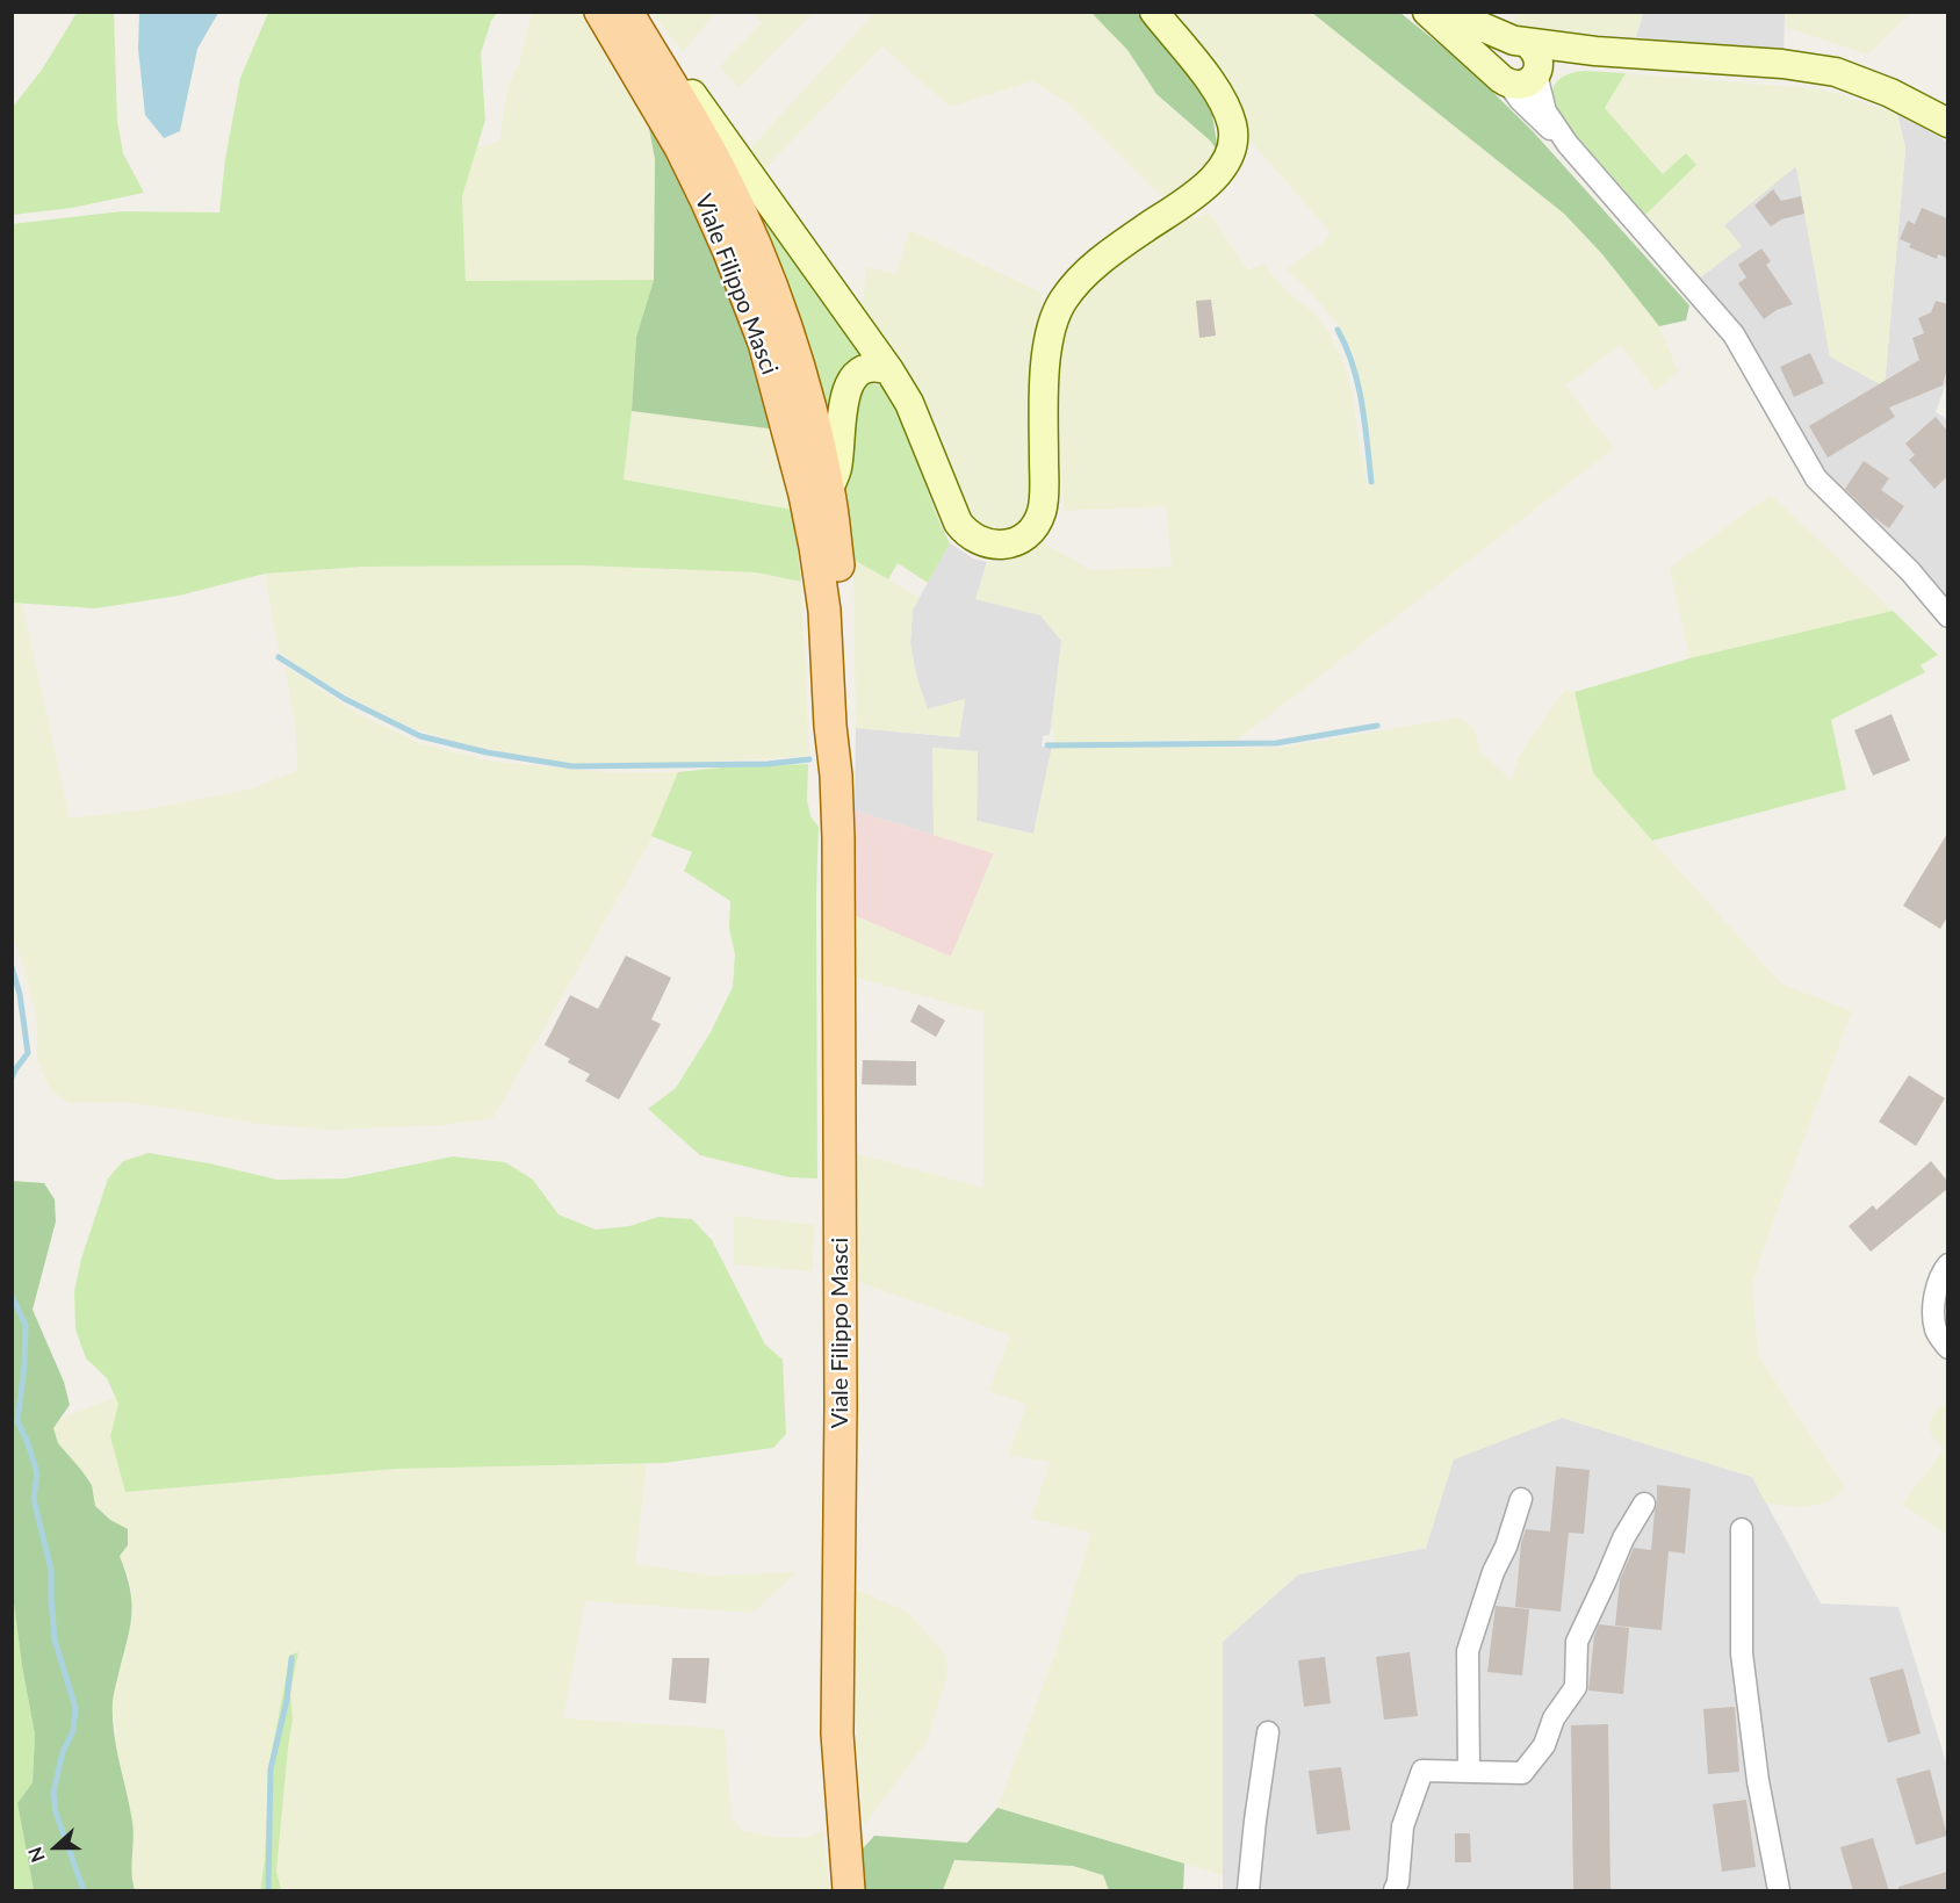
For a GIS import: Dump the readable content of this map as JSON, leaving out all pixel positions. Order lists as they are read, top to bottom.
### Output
{
  "streets": {
    "main road": ["Viale Filippo Masci"]
  },
  "north": "left"
}
